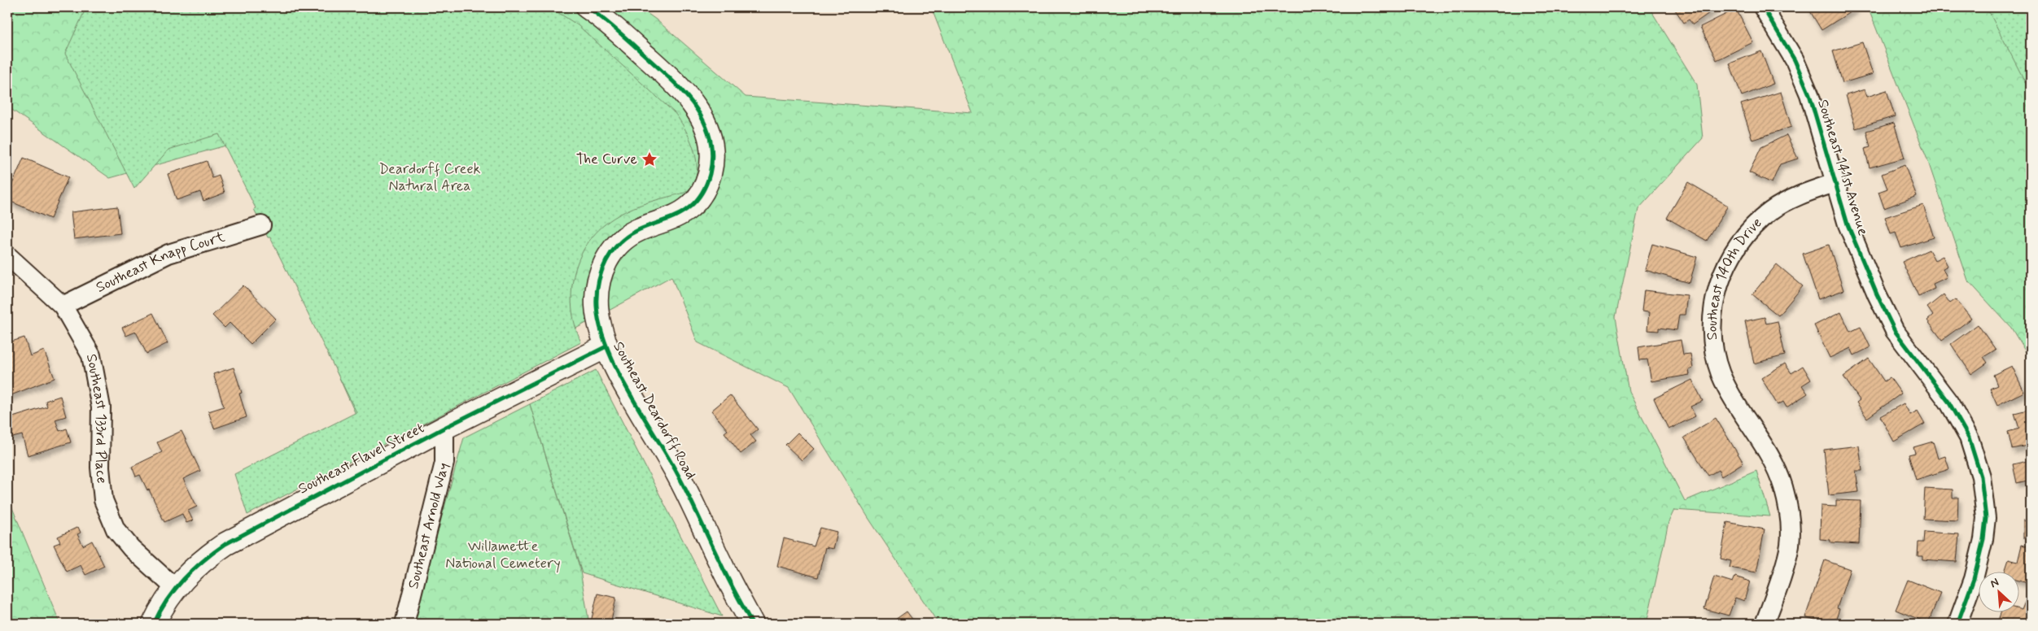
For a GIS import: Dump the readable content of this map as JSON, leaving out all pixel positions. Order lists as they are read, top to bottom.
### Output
{
  "streets": {
    "street": [
      "Southeast 141st Avenue",
      "Southeast Knapp Court",
      "Southeast 140th Drive",
      "Southeast Deardorff Road",
      "Southeast 133rd Place",
      "Southeast Flavel Street",
      "Southeast Arnold Way"
    ]
  },
  "crossings": [
    ["Southeast 141st Avenue", "Southeast 140th Drive"],
    ["Southeast Knapp Court", "Southeast 133rd Place"],
    ["Southeast Deardorff Road", "Southeast Flavel Street"],
    ["Southeast 133rd Place", "Southeast Flavel Street"],
    ["Southeast Flavel Street", "Southeast Arnold Way"]
  ],
  "parks": ["Deardorff Creek Natural Area", "Willamette National Cemetery"],
  "places": {
    "place": ["The Curve"]
  },
  "north": "top left"
}
